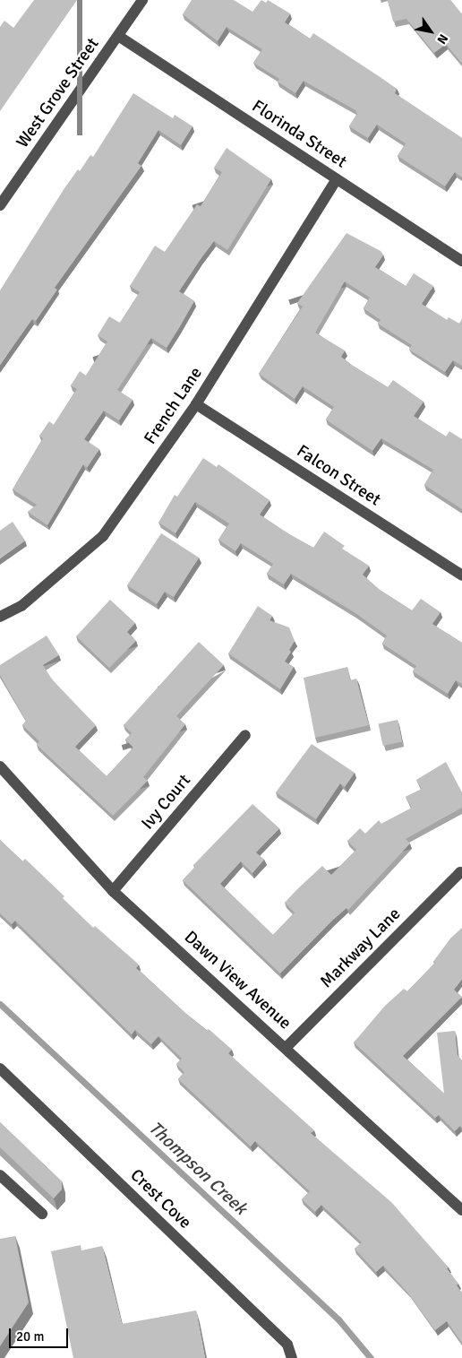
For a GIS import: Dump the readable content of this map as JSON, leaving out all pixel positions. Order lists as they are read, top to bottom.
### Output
{
  "streets": {
    "street": [
      "West Grove Street",
      "Florinda Street",
      "French Lane",
      "Falcon Street",
      "Ivy Court",
      "Markway Lane",
      "Dawn View Avenue",
      "Crest Cove"
    ]
  },
  "crossings": [
    ["West Grove Street", "Florinda Street"],
    ["Florinda Street", "French Lane"],
    ["French Lane", "Falcon Street"],
    ["Ivy Court", "Dawn View Avenue"],
    ["Markway Lane", "Dawn View Avenue"]
  ],
  "water": ["Thompson Creek"],
  "scale_bar": "20 m",
  "north": "bottom right"
}
